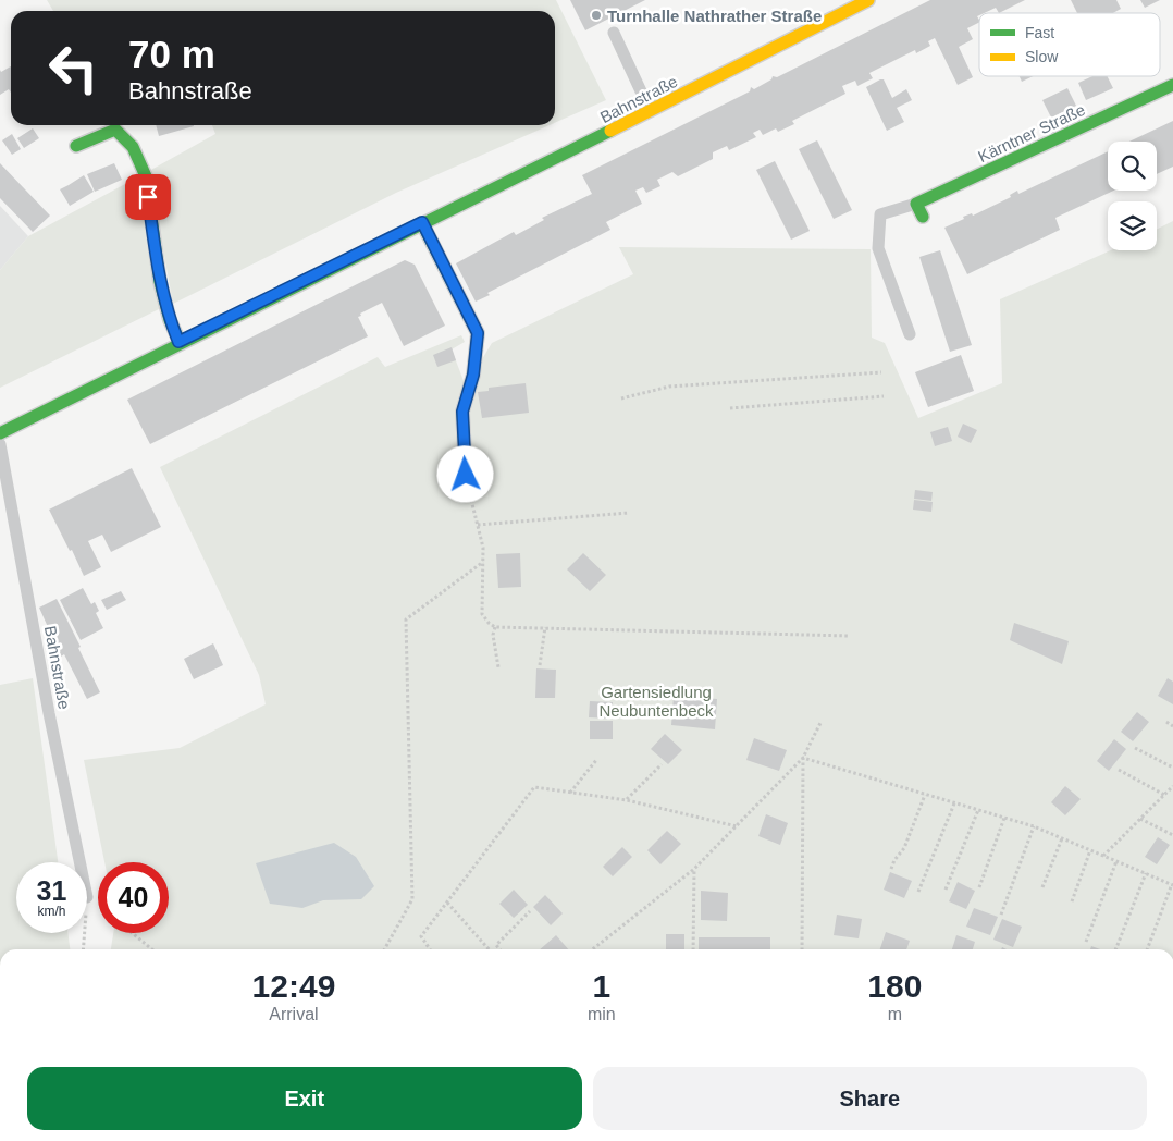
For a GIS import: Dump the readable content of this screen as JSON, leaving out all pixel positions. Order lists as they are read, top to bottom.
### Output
{
  "streets": {
    "main road": ["Bahnstraße", "Kärntner Straße"]
  },
  "parks": ["Gartensiedlung Neubuntenbeck"],
  "places": ["Turnhalle Nathrather Straße"],
  "legend": ["Fast", "Slow"],
  "page": {
    "turn": ["70 m", "Bahnstraße"],
    "speed": "31 km/h",
    "limit": "40",
    "eta": [
      "12:49",
      "Arrival",
      "1",
      "min",
      "180",
      "m"
    ],
    "buttons": ["Exit", "Share"]
  }
}
